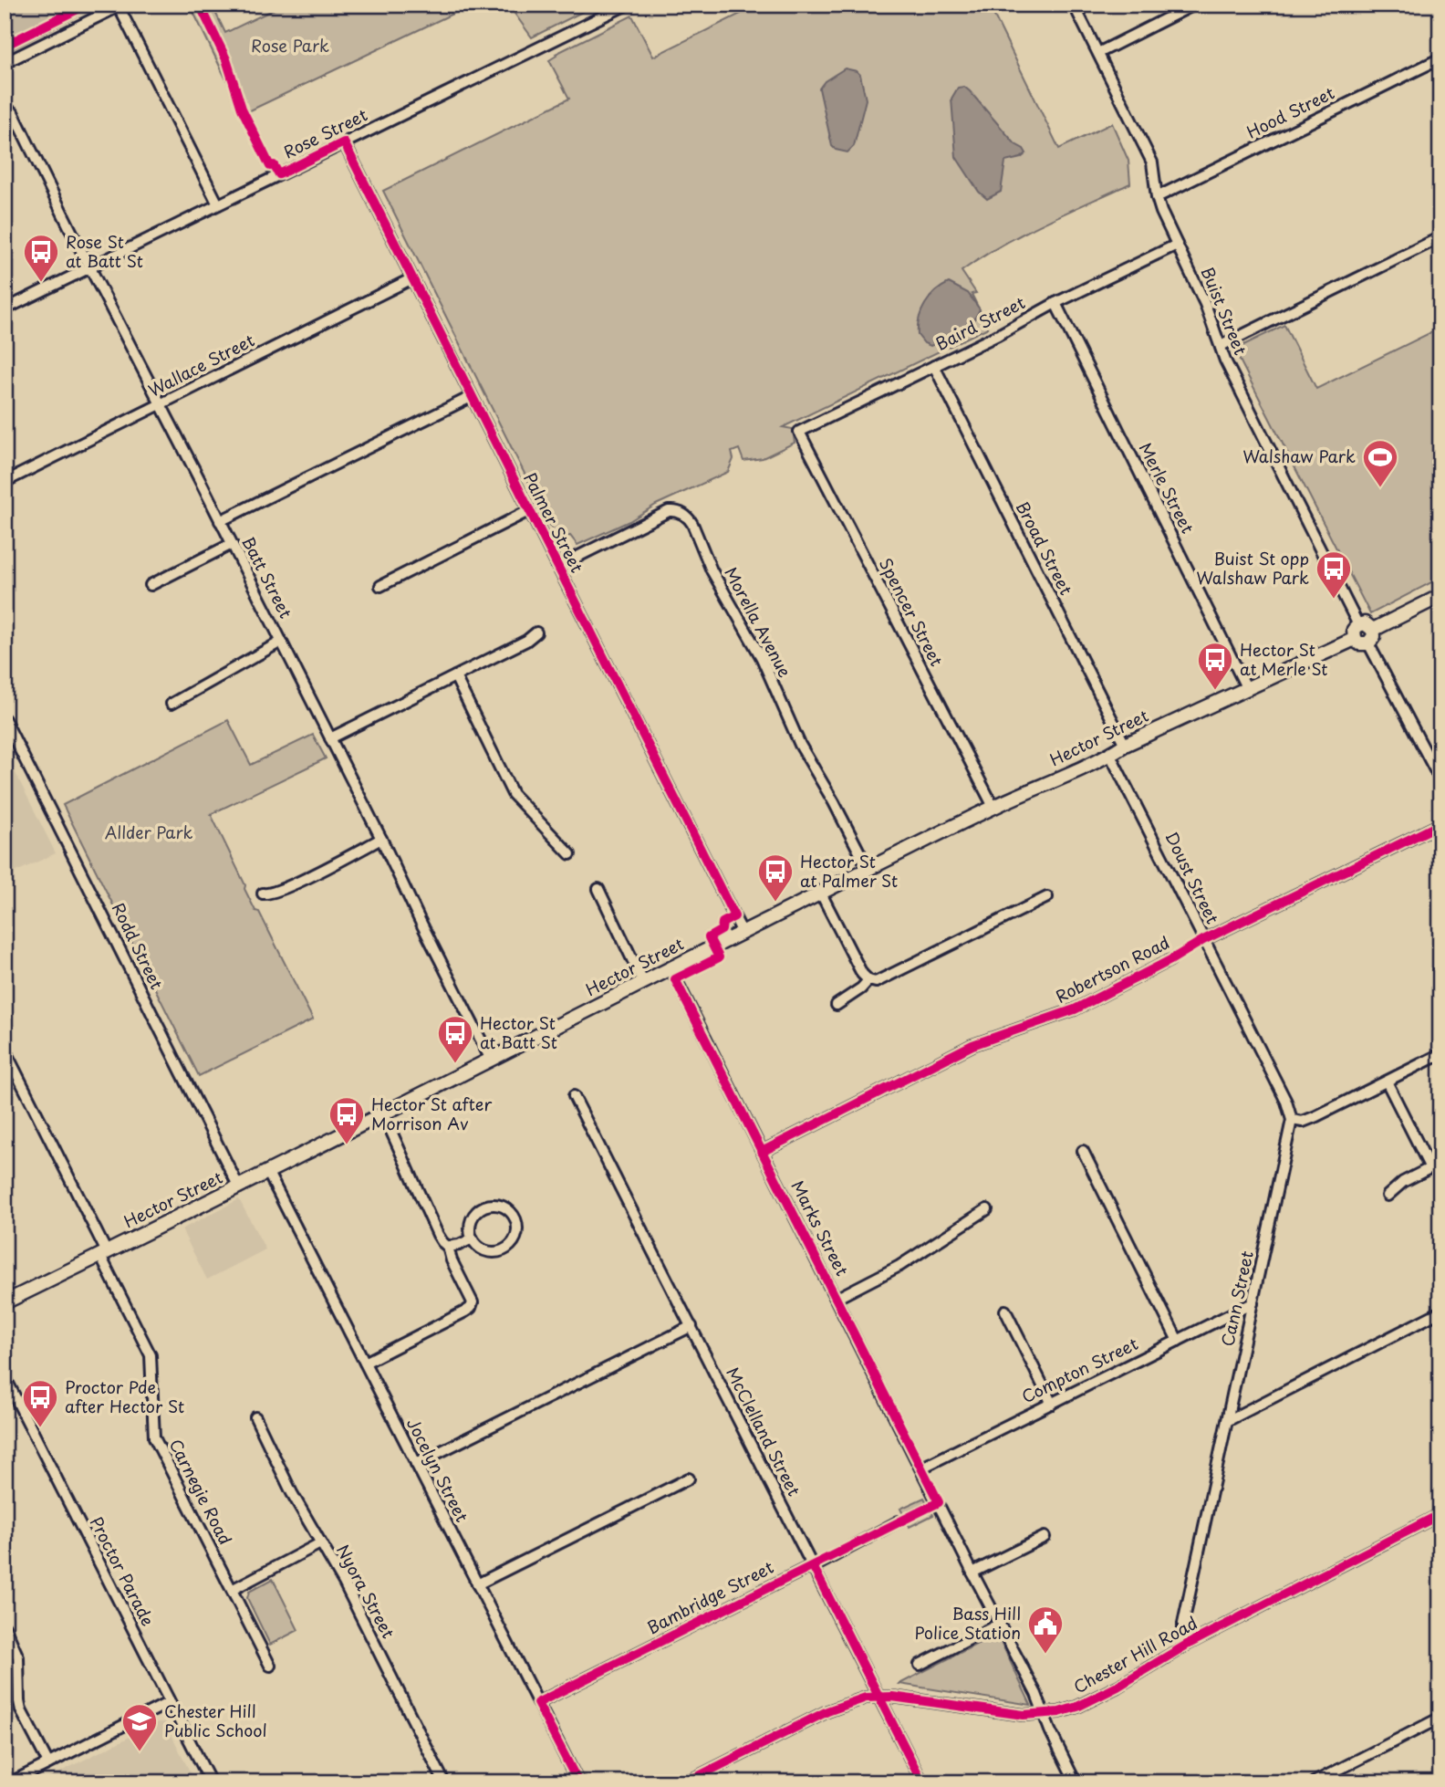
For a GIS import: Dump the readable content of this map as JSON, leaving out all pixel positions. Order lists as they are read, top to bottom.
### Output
{
  "streets": {
    "main road": ["Hector Street"],
    "street": [
      "Hood Street",
      "Rose Street",
      "Buist Street",
      "Baird Street",
      "Wallace Street",
      "Merle Street",
      "Palmer Street",
      "Broad Street",
      "Batt Street",
      "Spencer Street",
      "Morella Avenue",
      "Doust Street",
      "Rodd Street",
      "Robertson Road",
      "Marks Street",
      "Cann Street",
      "Compton Street",
      "McClelland Street",
      "Jocelyn Street",
      "Carnegie Road",
      "Proctor Parade",
      "Nyora Street",
      "Bambridge Street",
      "Chester Hill Road"
    ]
  },
  "crossings": [
    ["Hood Street", "Buist Street"],
    ["Rose Street", "Palmer Street"],
    ["Rose Street", "Batt Street"],
    ["Buist Street", "Baird Street"],
    ["Baird Street", "Merle Street"],
    ["Baird Street", "Broad Street"],
    ["Baird Street", "Spencer Street"],
    ["Wallace Street", "Palmer Street"],
    ["Wallace Street", "Batt Street"],
    ["Merle Street", "Hector Street"],
    ["Palmer Street", "Morella Avenue"],
    ["Palmer Street", "Hector Street"],
    ["Broad Street", "Hector Street"],
    ["Batt Street", "Hector Street"],
    ["Spencer Street", "Hector Street"],
    ["Morella Avenue", "Hector Street"],
    ["Hector Street", "Doust Street"],
    ["Hector Street", "Rodd Street"],
    ["Hector Street", "Marks Street"],
    ["Hector Street", "Jocelyn Street"],
    ["Hector Street", "Carnegie Road"],
    ["Doust Street", "Cann Street"],
    ["Robertson Road", "Marks Street"],
    ["Marks Street", "Compton Street"],
    ["Marks Street", "Chester Hill Road"],
    ["Cann Street", "Compton Street"],
    ["Cann Street", "Chester Hill Road"],
    ["McClelland Street", "Bambridge Street"],
    ["McClelland Street", "Chester Hill Road"],
    ["Jocelyn Street", "Bambridge Street"]
  ],
  "parks": ["Rose Park", "Allder Park"],
  "places": {
    "bus stop": [
      "Rose St at Batt St",
      "Buist St opp Walshaw Park",
      "Hector St at Merle St",
      "Hector St at Palmer St",
      "Hector St at Batt St",
      "Hector St after Morrison Av",
      "Proctor Pde after Hector St"
    ],
    "sports": ["Walshaw Park"],
    "public building": ["Bass Hill Police Station"],
    "school or university": ["Chester Hill Public School"]
  }
}
